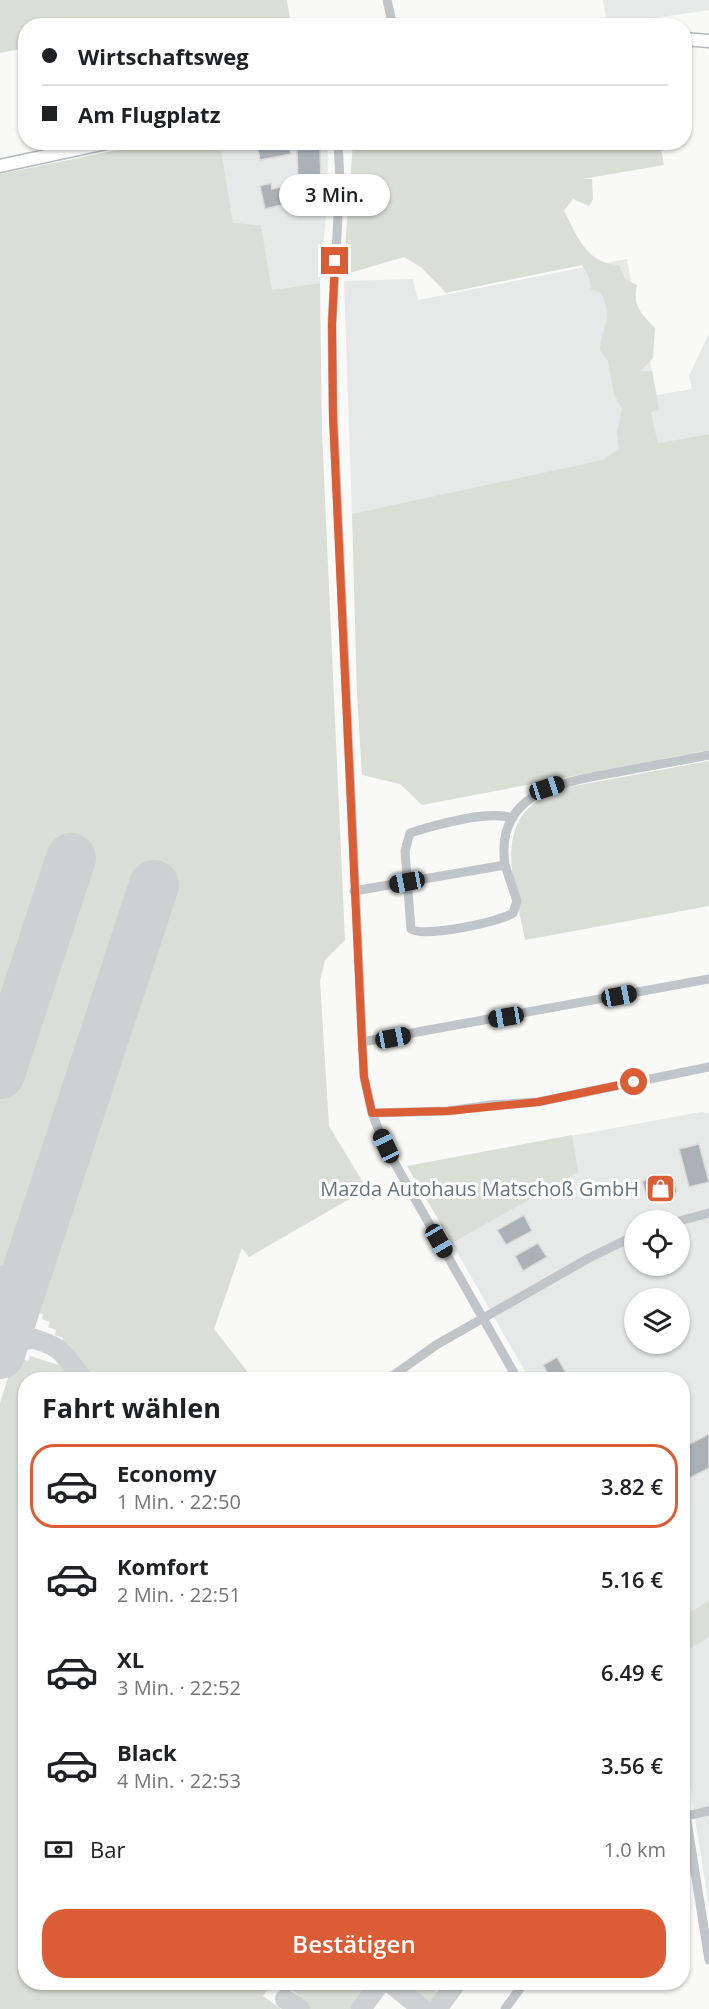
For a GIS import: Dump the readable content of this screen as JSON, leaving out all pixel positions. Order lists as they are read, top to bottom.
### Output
{
  "places": {
    "shop": ["Mazda Autohaus Matschoß GmbH"]
  },
  "page": {
    "banner": ["Wirtschaftsweg", "Am Flugplatz"],
    "bubble": "3 Min.",
    "heading": "Fahrt wählen",
    "list": [
      {
        "name": "Economy",
        "note": "1 Min. · 22:50",
        "value": "3.82 €"
      },
      {
        "name": "Komfort",
        "note": "2 Min. · 22:51",
        "value": "5.16 €"
      },
      {
        "name": "XL",
        "note": "3 Min. · 22:52",
        "value": "6.49 €"
      },
      {
        "name": "Black",
        "note": "4 Min. · 22:53",
        "value": "3.56 €"
      }
    ],
    "pay": ["Bar", "1.0 km"],
    "buttons": "Bestätigen"
  }
}
